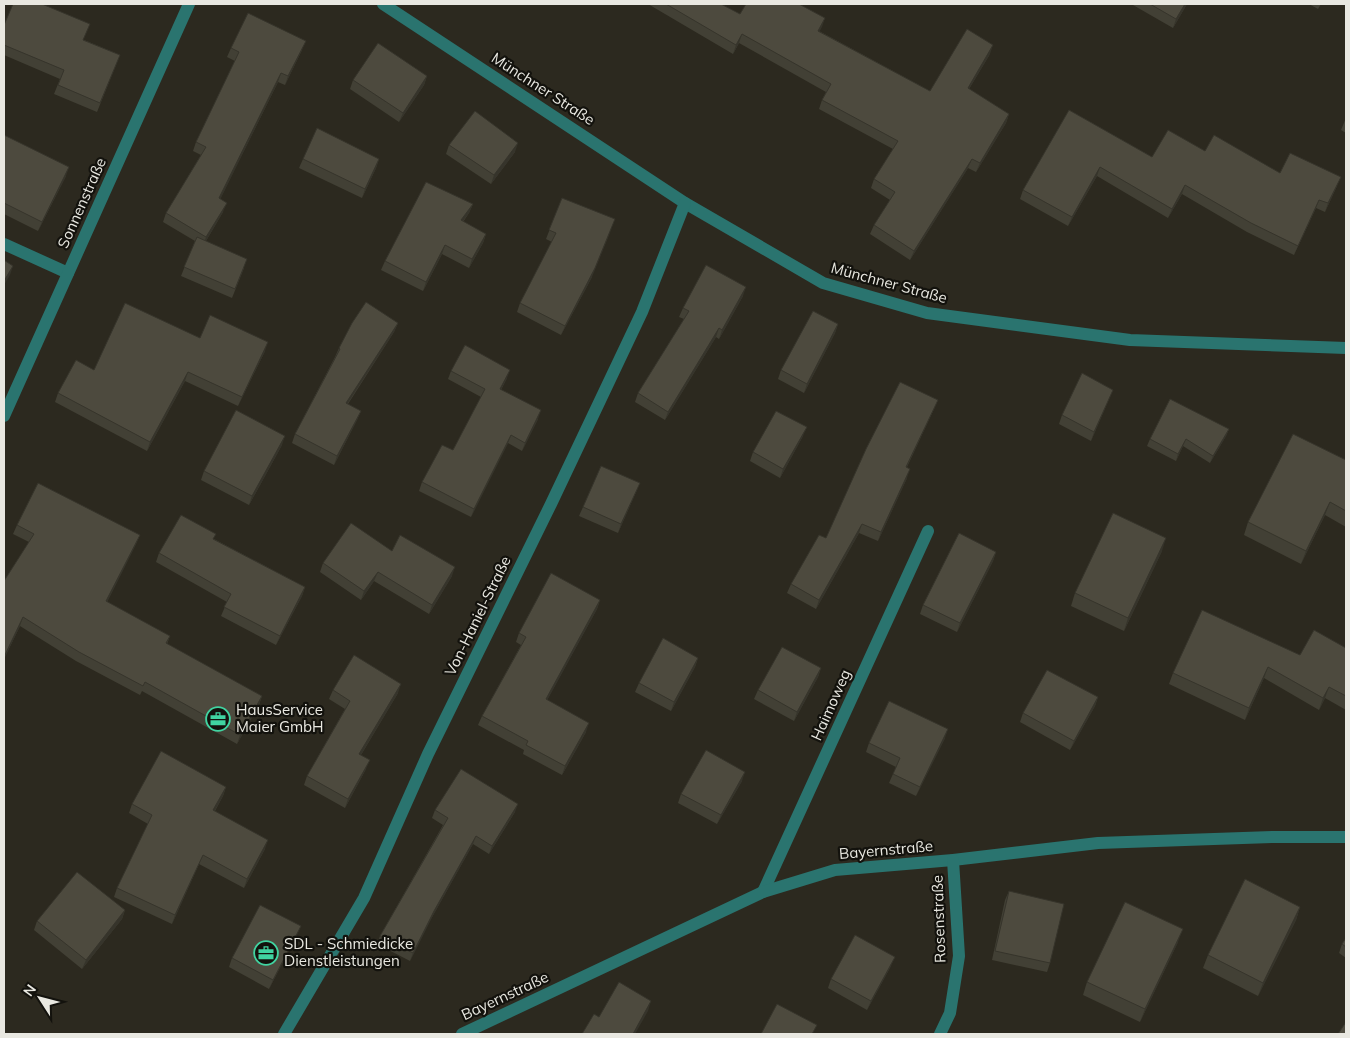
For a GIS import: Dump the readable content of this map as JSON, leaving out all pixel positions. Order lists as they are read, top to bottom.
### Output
{
  "streets": {
    "street": [
      "Münchner Straße",
      "Sonnenstraße",
      "Von-Haniel-Straße",
      "Haimoweg",
      "Bayernstraße",
      "Rosenstraße"
    ]
  },
  "crossings": [
    ["Münchner Straße", "Von-Haniel-Straße"],
    ["Haimoweg", "Bayernstraße"],
    ["Bayernstraße", "Rosenstraße"]
  ],
  "places": {
    "office": ["HausService Maier GmbH", "SDL - Schmiedicke Dienstleistungen"]
  },
  "north": "top left"
}
